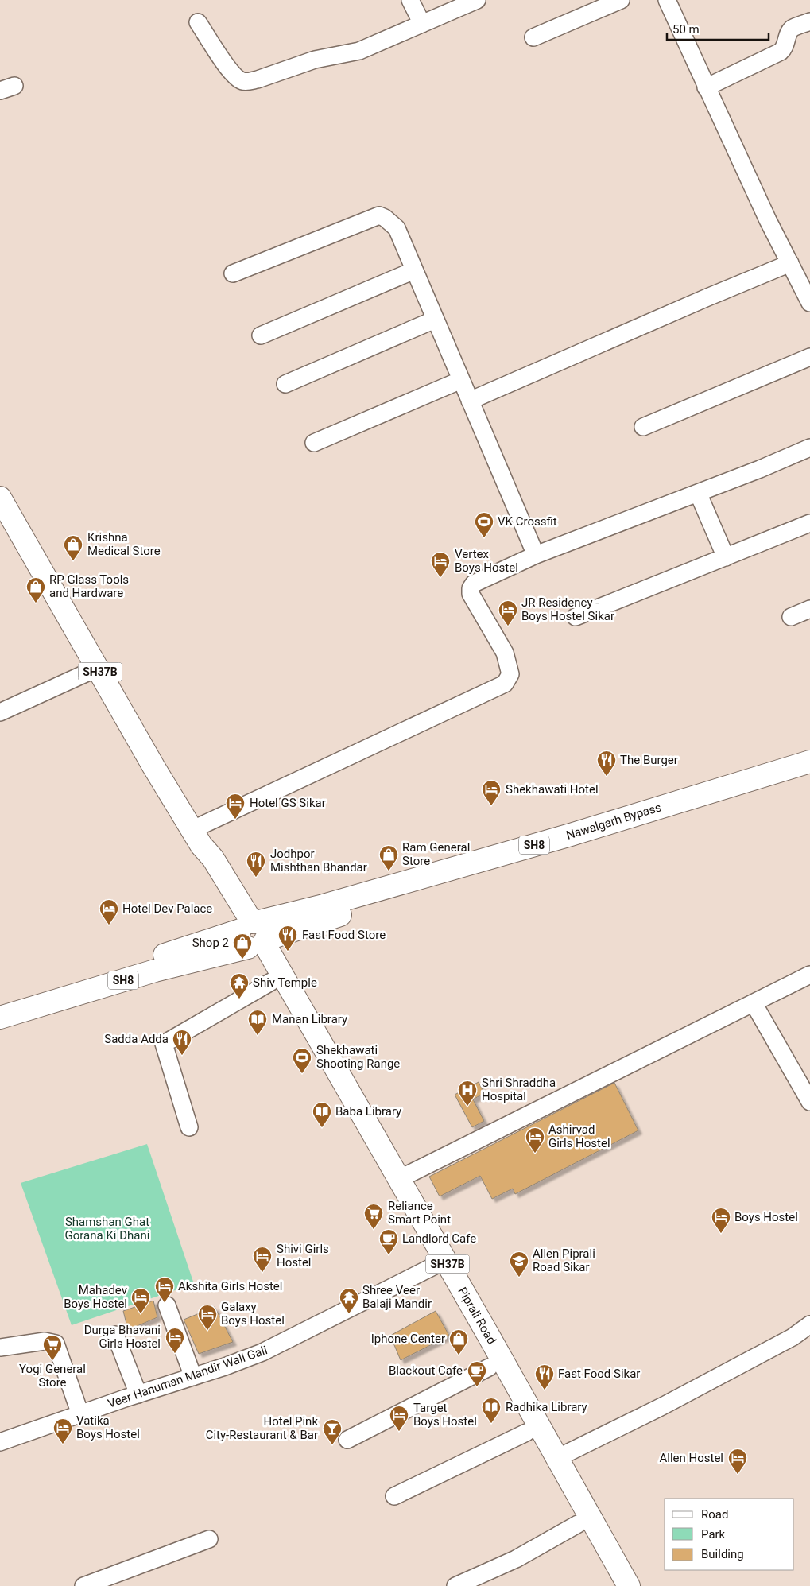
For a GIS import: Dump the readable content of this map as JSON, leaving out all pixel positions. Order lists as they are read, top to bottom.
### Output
{
  "streets": {
    "main road": [
      "SH37B",
      "Nawalgarh Bypass",
      "SH8",
      "Piprali Road"
    ],
    "street": ["Veer Hanuman Mandir Wali Gali"]
  },
  "crossings": [
    ["SH37B", "Nawalgarh Bypass"],
    ["SH37B", "SH8"],
    ["SH37B", "Piprali Road"],
    ["Nawalgarh Bypass", "SH8"],
    ["Nawalgarh Bypass", "Piprali Road"],
    ["SH8", "Piprali Road"]
  ],
  "parks": ["Shamshan Ghat Gorana Ki Dhani"],
  "places": {
    "sports": ["VK Crossfit", "Shekhawati Shooting Range"],
    "shop": [
      "Krishna Medical Store",
      "RP Glass Tools and Hardware",
      "Ram General Store",
      "Shop 2",
      "Iphone Center"
    ],
    "hotel": [
      "Vertex Boys Hostel",
      "JR Residency - Boys Hostel Sikar",
      "Shekhawati Hotel",
      "Hotel GS Sikar",
      "Hotel Dev Palace",
      "Ashirvad Girls Hostel",
      "Boys Hostel",
      "Shivi Girls Hostel",
      "Akshita Girls Hostel",
      "Mahadev Boys Hostel",
      "Galaxy Boys Hostel",
      "Durga Bhavani Girls Hostel",
      "Target Boys Hostel",
      "Vatika Boys Hostel",
      "Allen Hostel"
    ],
    "restaurant": [
      "The Burger",
      "Jodhpor Mishthan Bhandar",
      "Fast Food Store",
      "Sadda Adda",
      "Fast Food Sikar"
    ],
    "temple": ["Shiv Temple", "Shree Veer Balaji Mandir"],
    "library": ["Manan Library", "Baba Library", "Radhika Library"],
    "hospital": ["Shri Shraddha Hospital"],
    "supermarket": ["Reliance Smart Point", "Yogi General Store"],
    "cafe": ["Landlord Cafe", "Blackout Cafe"],
    "school or university": ["Allen Piprali Road Sikar"],
    "bar": ["Hotel Pink City-Restaurant & Bar"]
  },
  "legend": ["Road", "Park", "Building"],
  "scale_bar": "50 m"
}
